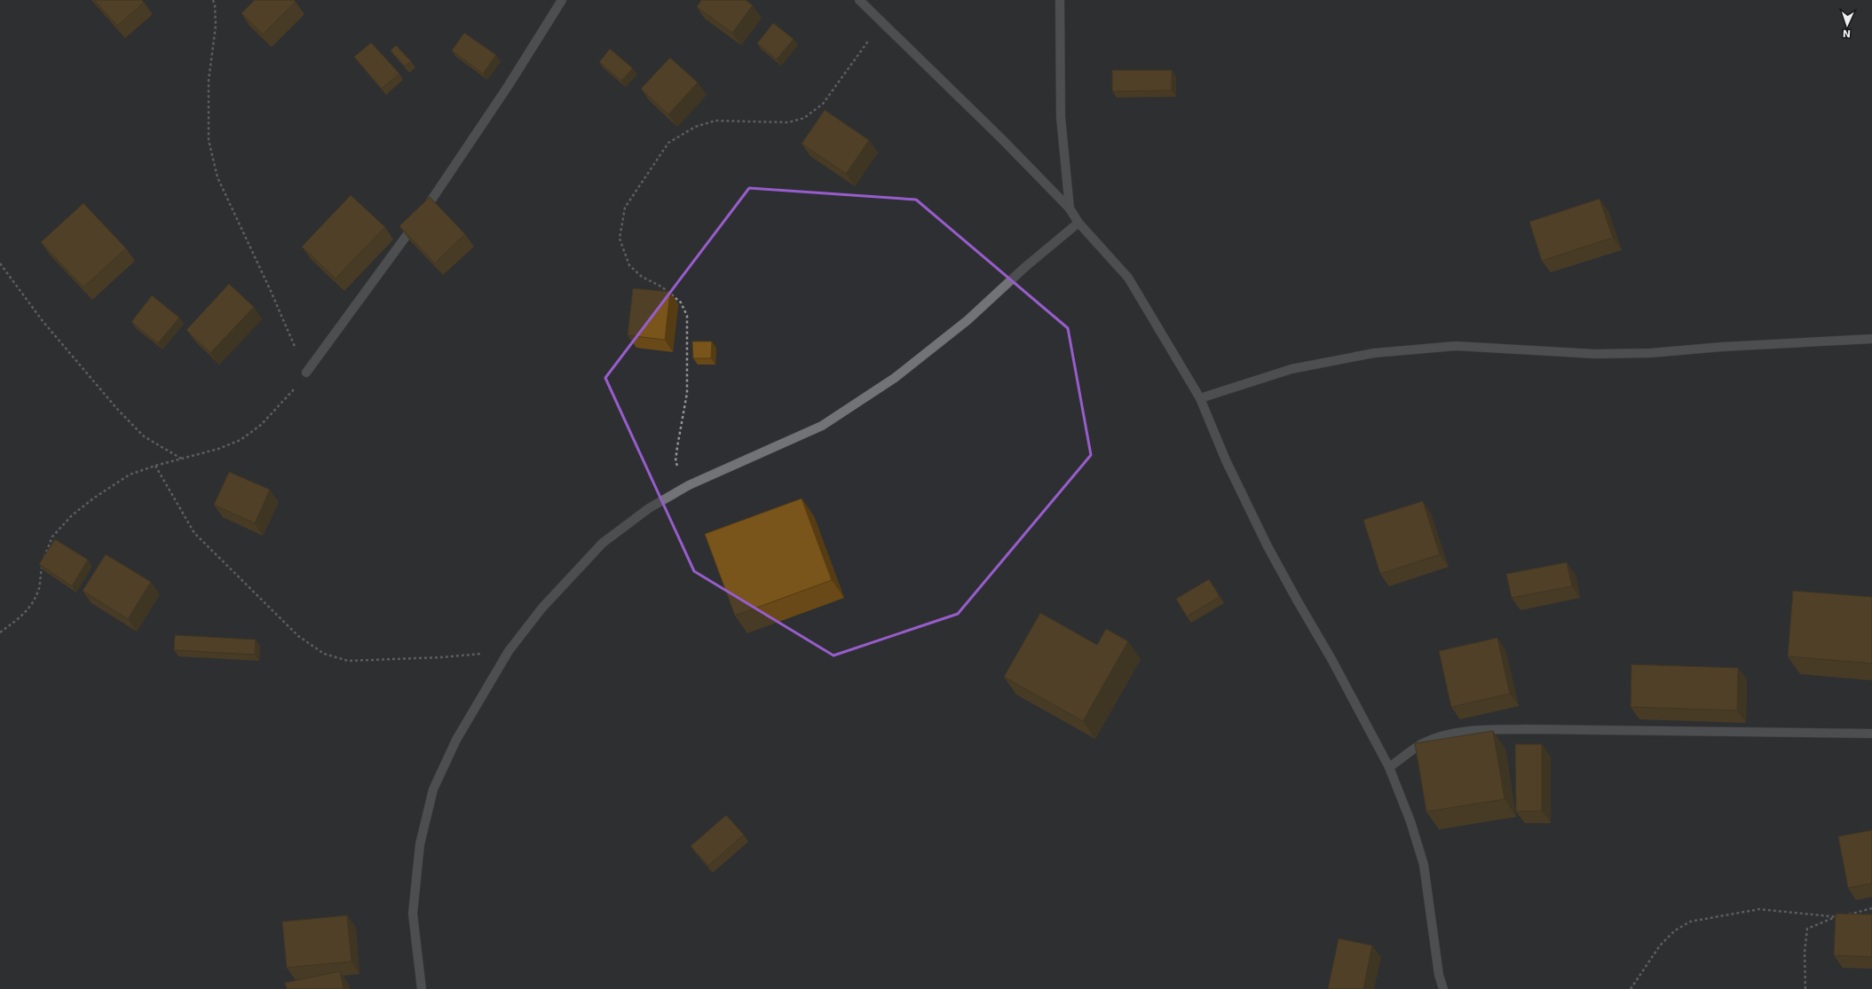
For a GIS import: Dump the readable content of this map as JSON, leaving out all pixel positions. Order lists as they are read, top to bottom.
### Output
{
  "north": "bottom"
}
